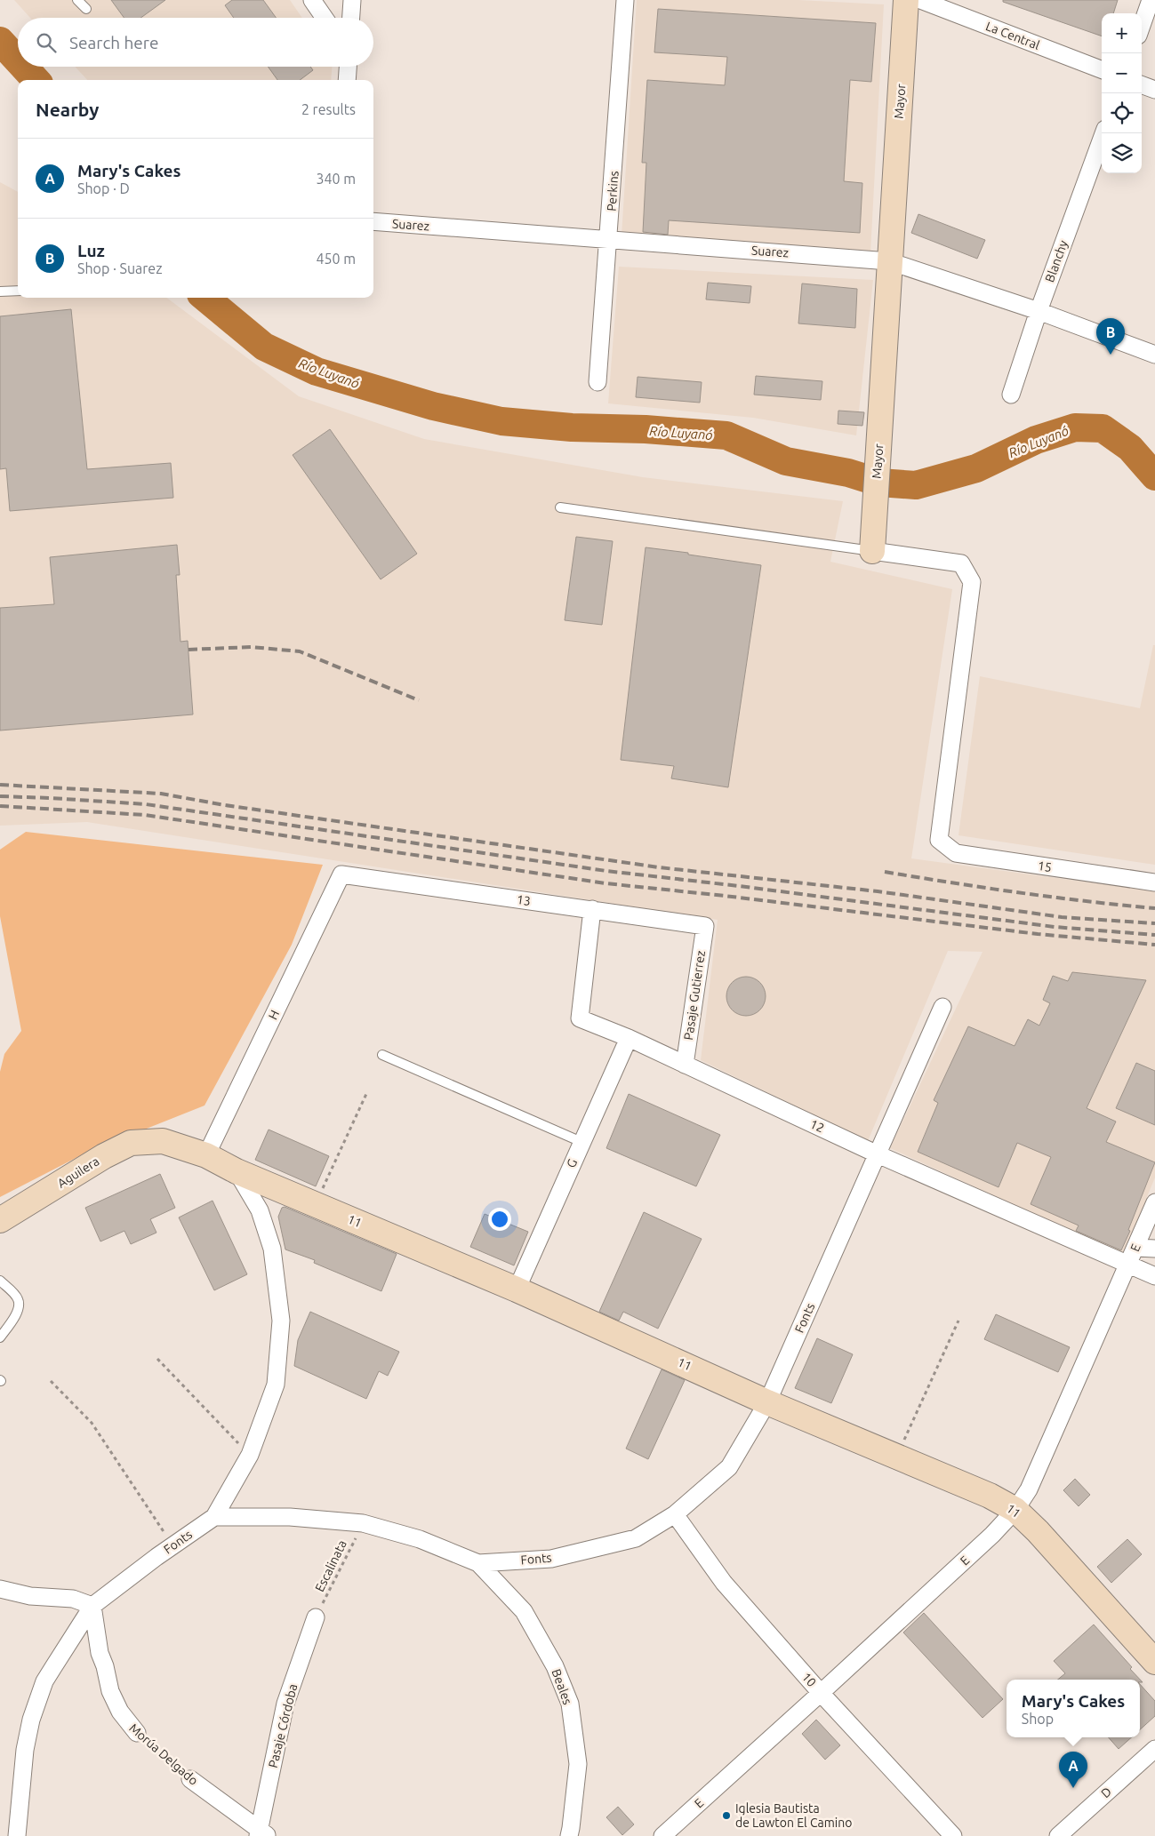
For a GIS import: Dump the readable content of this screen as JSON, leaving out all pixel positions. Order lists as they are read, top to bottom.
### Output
{
  "streets": {
    "street": [
      "La Central",
      "Mayor",
      "Perkins",
      "Suarez",
      "Blanchy",
      "15",
      "13",
      "Pasaje Gutierrez",
      "H",
      "12",
      "G",
      "Aguilera",
      "11",
      "E",
      "Fonts",
      "10",
      "Beales",
      "Pasaje Córdoba",
      "Morúa Delgado",
      "D"
    ],
    "path": ["Escalinata"]
  },
  "crossings": [
    ["Mayor", "Suarez"],
    ["Mayor", "15"],
    ["Perkins", "Suarez"],
    ["Suarez", "Blanchy"],
    ["13", "Pasaje Gutierrez"],
    ["13", "H"],
    ["13", "12"],
    ["Pasaje Gutierrez", "12"],
    ["H", "11"],
    ["12", "G"],
    ["12", "E"],
    ["12", "Fonts"],
    ["G", "11"],
    ["Aguilera", "11"],
    ["11", "E"],
    ["11", "Fonts"],
    ["E", "10"],
    ["Fonts", "Escalinata"],
    ["Fonts", "10"],
    ["Fonts", "Beales"],
    ["Fonts", "Morúa Delgado"],
    ["Escalinata", "Pasaje Córdoba"],
    ["Pasaje Córdoba", "Morúa Delgado"]
  ],
  "water": ["Río Luyanó"],
  "places": ["Iglesia Bautista de Lawton El Camino"],
  "page": {
    "map_buttons": ["+", "−"],
    "search": "Search here",
    "heading": ["Nearby", "2 results"],
    "list": [
      {
        "mark": "A",
        "name": "Mary's Cakes",
        "note": "Shop · D",
        "value": "340 m"
      },
      {
        "mark": "B",
        "name": "Luz",
        "note": "Shop · Suarez",
        "value": "450 m"
      }
    ],
    "pins": ["B", "A"],
    "popup": ["Mary's Cakes", "Shop"]
  }
}
